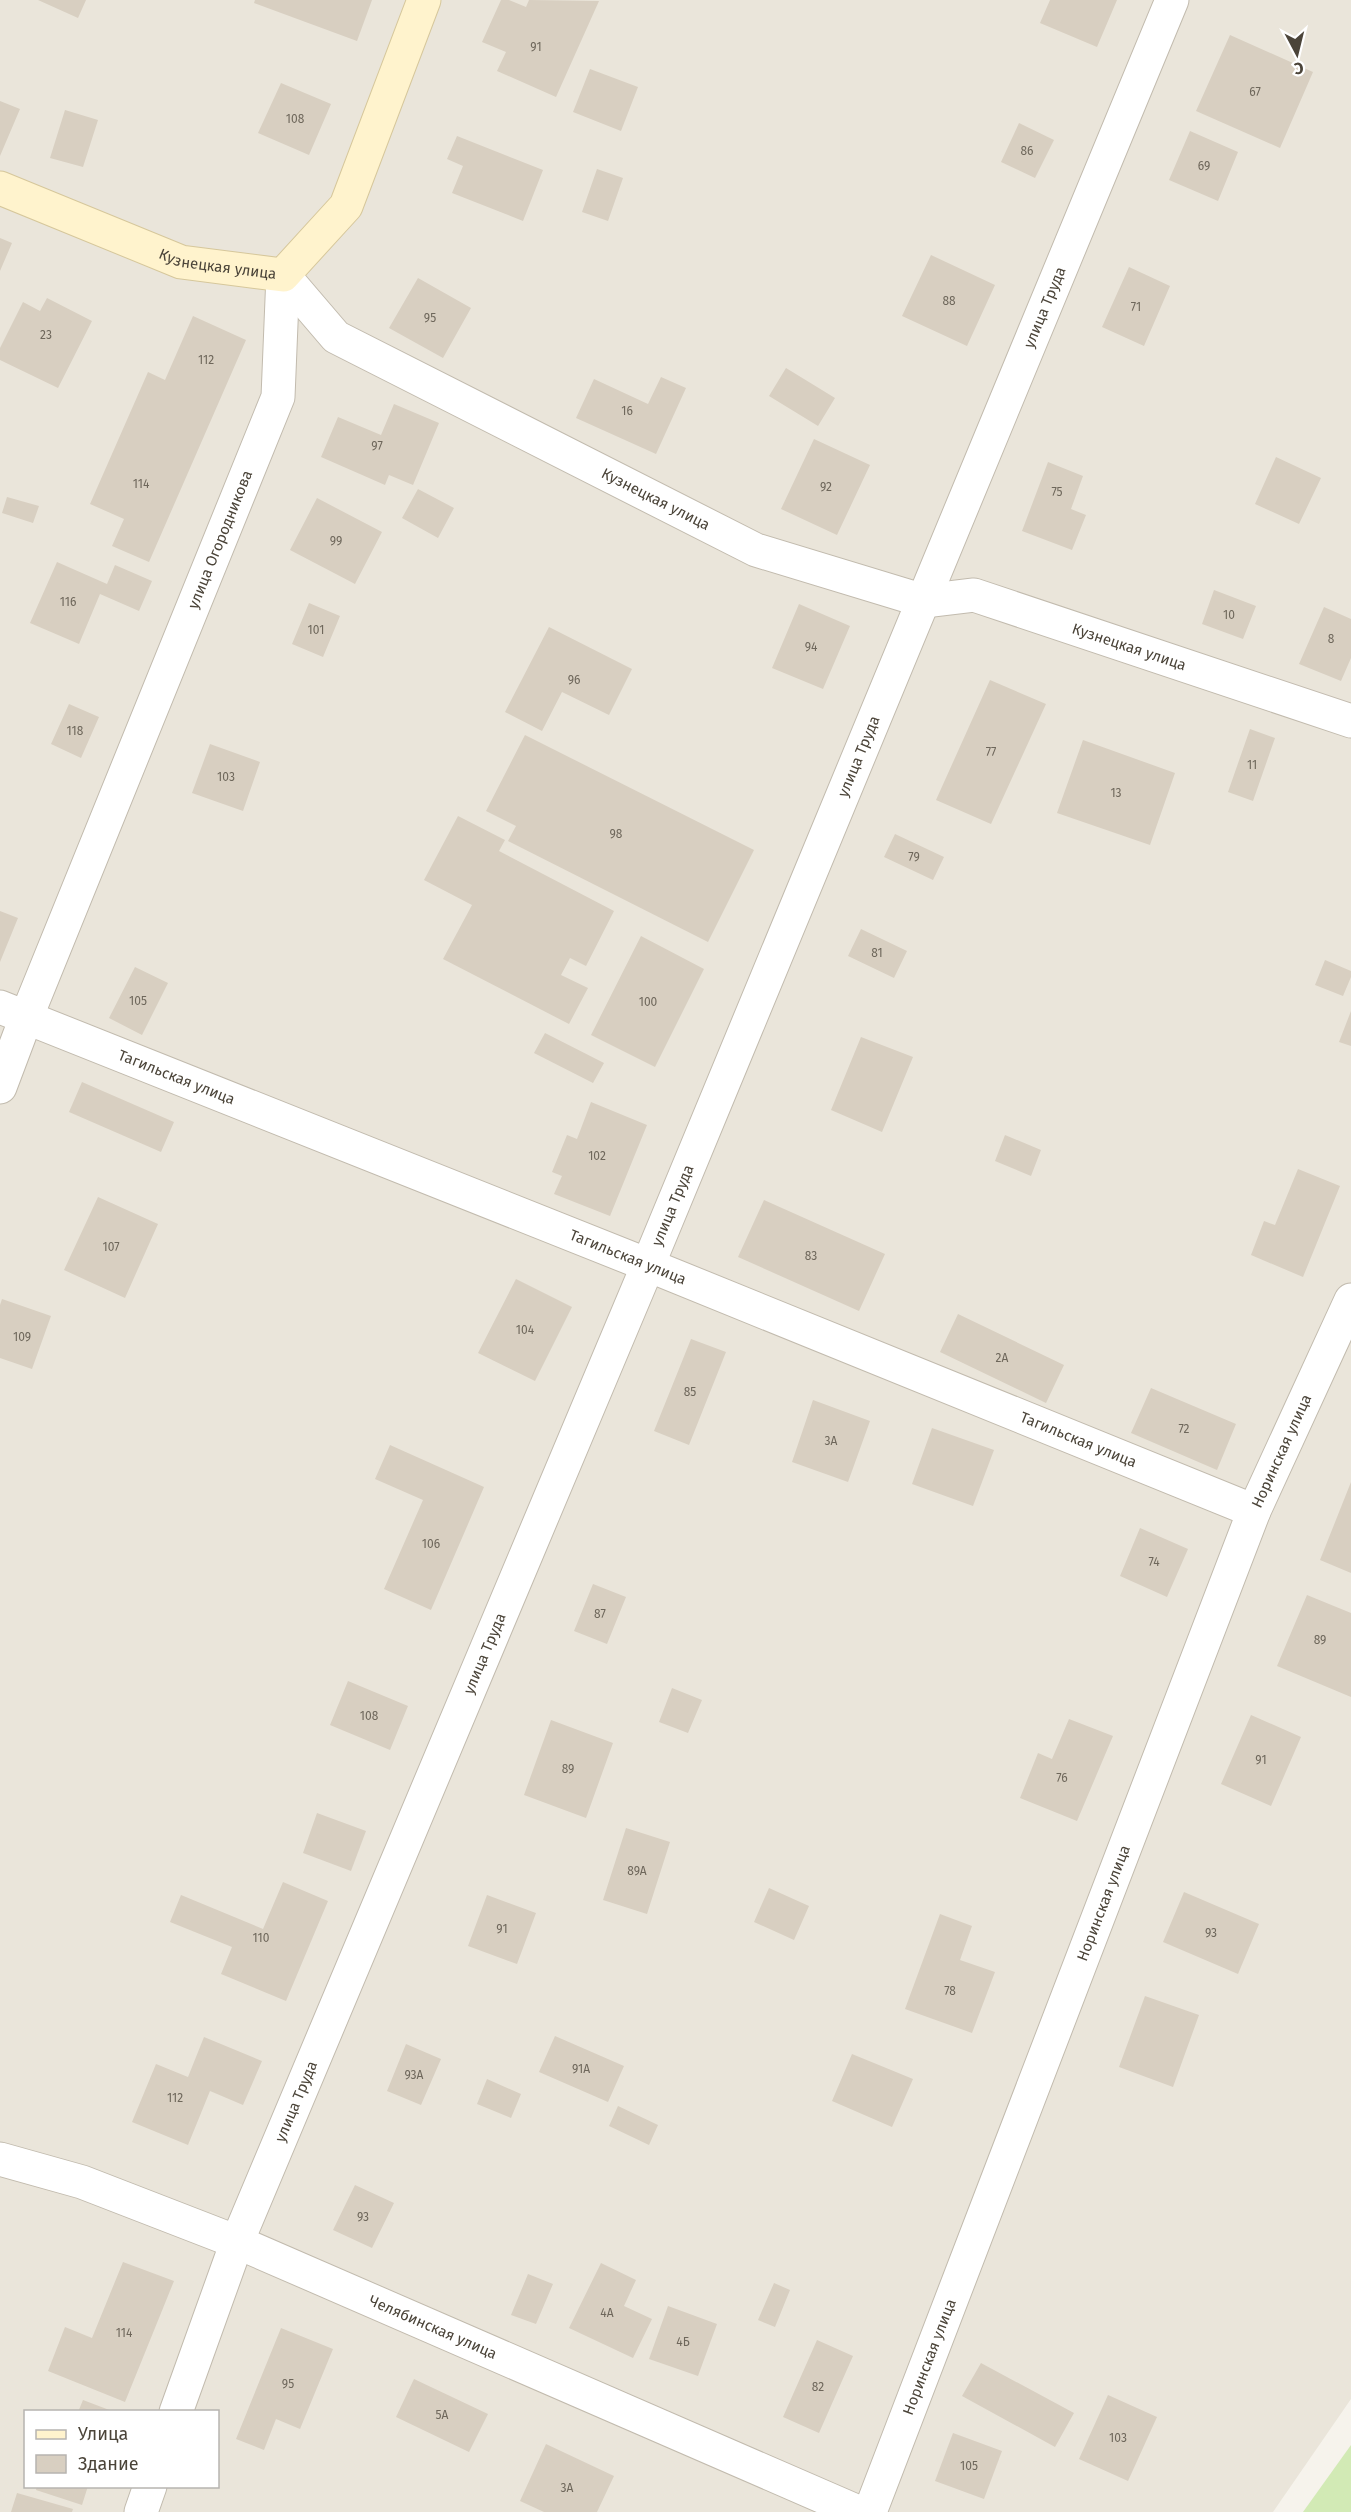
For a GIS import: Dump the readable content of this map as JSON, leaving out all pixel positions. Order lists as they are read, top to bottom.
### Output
{
  "streets": {
    "main road": ["Кузнецкая улица"],
    "street": [
      "улица Труда",
      "улица Огородникова",
      "Тагильская улица",
      "Норинская улица",
      "Челябинская улица"
    ]
  },
  "crossings": [
    ["Кузнецкая улица", "улица Труда"],
    ["Кузнецкая улица", "улица Огородникова"],
    ["улица Труда", "Тагильская улица"],
    ["улица Труда", "Челябинская улица"],
    ["улица Огородникова", "Тагильская улица"],
    ["Тагильская улица", "Норинская улица"]
  ],
  "house_numbers": [
    "91",
    "67",
    "108",
    "86",
    "69",
    "88",
    "71",
    "95",
    "23",
    "112",
    "16",
    "97",
    "114",
    "92",
    "75",
    "99",
    "116",
    "10",
    "101",
    "8",
    "94",
    "96",
    "118",
    "77",
    "11",
    "103",
    "13",
    "98",
    "79",
    "81",
    "105",
    "100",
    "102",
    "107",
    "83",
    "104",
    "109",
    "2А",
    "85",
    "72",
    "3А",
    "106",
    "74",
    "87",
    "89",
    "108",
    "91",
    "89",
    "76",
    "89А",
    "91",
    "93",
    "110",
    "78",
    "91А",
    "93А",
    "112",
    "93",
    "4А",
    "114",
    "4Б",
    "95",
    "82",
    "5А",
    "103",
    "105",
    "3А"
  ],
  "legend": ["Улица", "Здание"],
  "north": "bottom"
}
